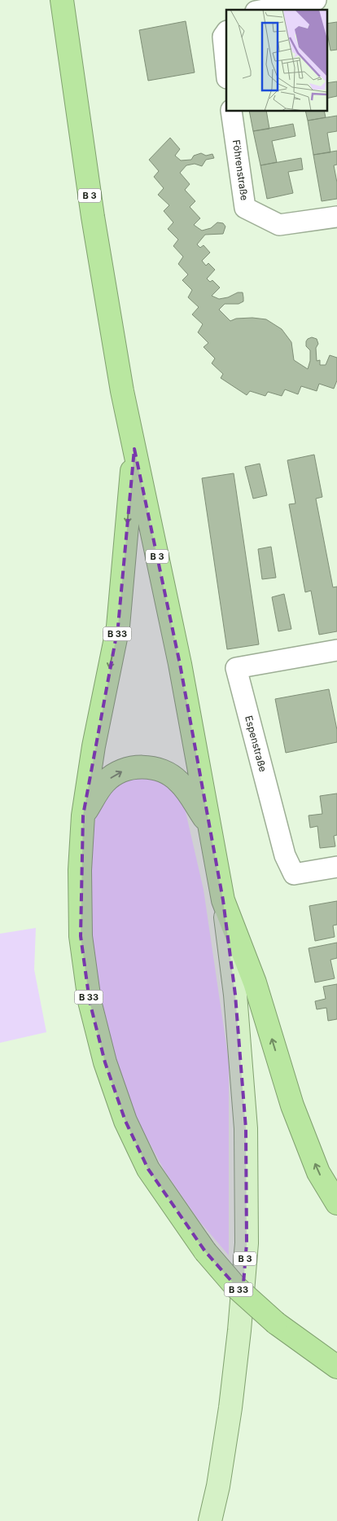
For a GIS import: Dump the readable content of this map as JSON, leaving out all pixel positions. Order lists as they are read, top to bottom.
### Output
{
  "streets": {
    "highway": ["B 3", "B 33"],
    "street": ["Föhrenstraße", "Espenstraße"]
  },
  "crossings": [
    ["B 3", "B 33"]
  ]
}
